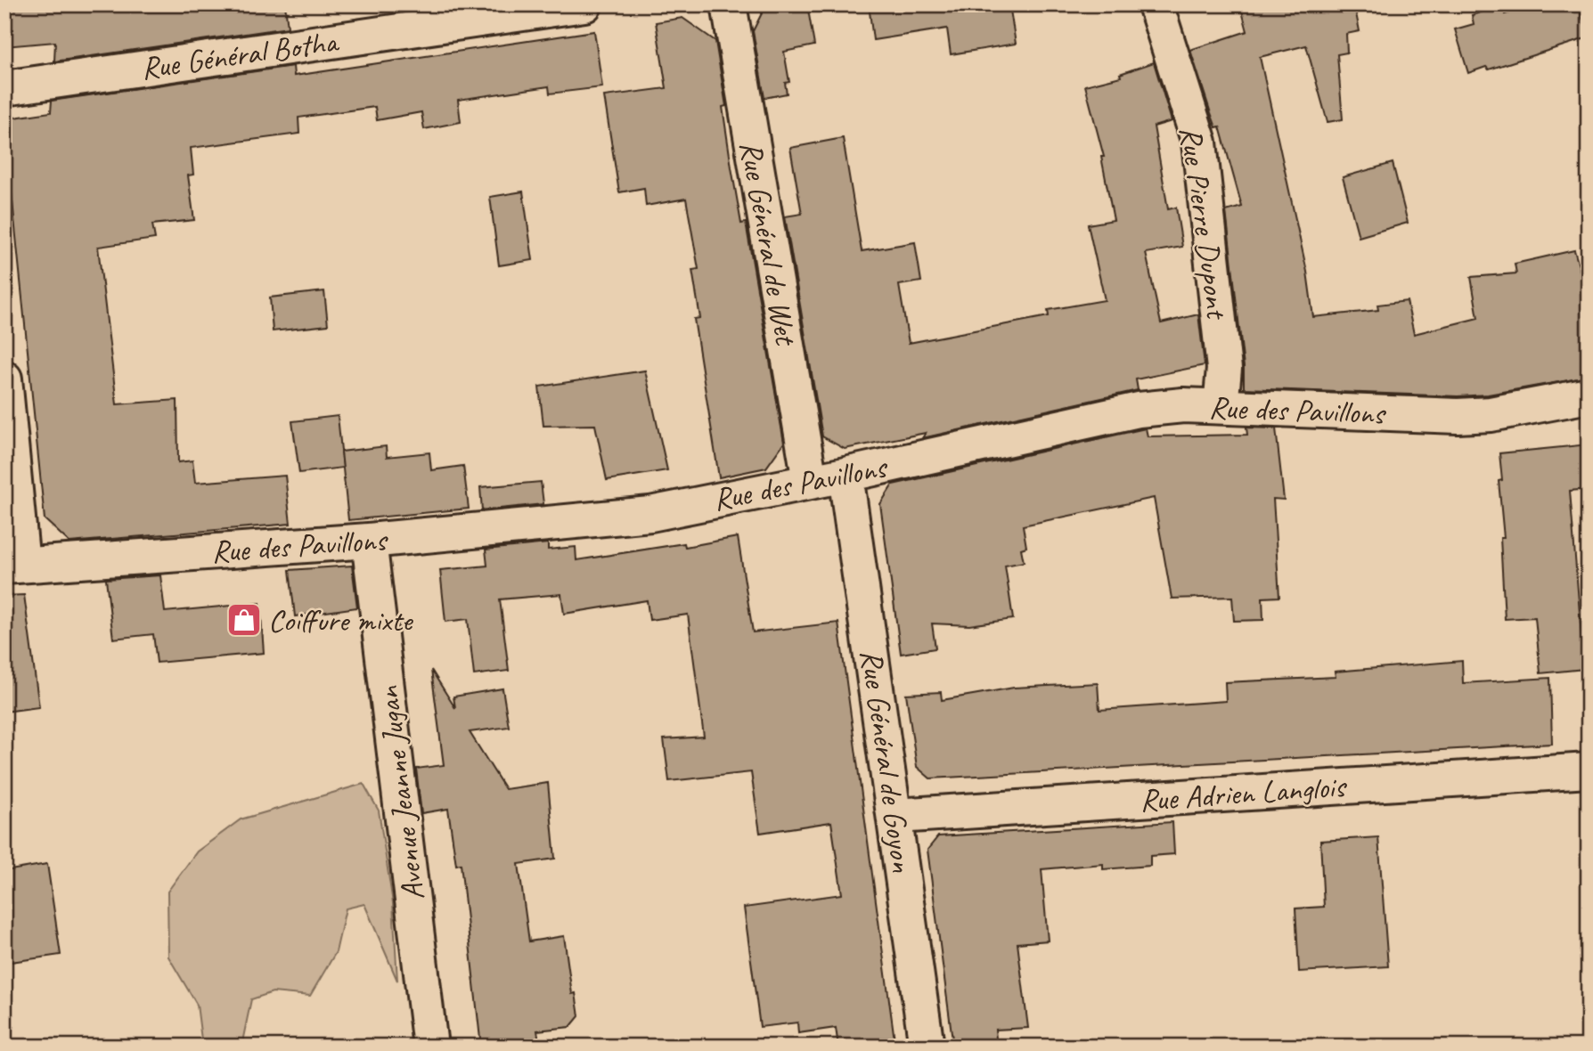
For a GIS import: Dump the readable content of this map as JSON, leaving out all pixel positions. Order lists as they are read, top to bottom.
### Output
{
  "streets": {
    "street": [
      "Rue Général Botha",
      "Rue Pierre Dupont",
      "Rue Général de Wet",
      "Rue des Pavillons",
      "Rue Général de Goyon",
      "Rue Adrien Langlois",
      "Avenue Jeanne Jugan"
    ]
  },
  "crossings": [
    ["Rue Pierre Dupont", "Rue des Pavillons"],
    ["Rue Général de Wet", "Rue des Pavillons"],
    ["Rue des Pavillons", "Rue Général de Goyon"],
    ["Rue des Pavillons", "Avenue Jeanne Jugan"],
    ["Rue Général de Goyon", "Rue Adrien Langlois"]
  ],
  "places": {
    "shop": ["Coiffure mixte"]
  }
}
